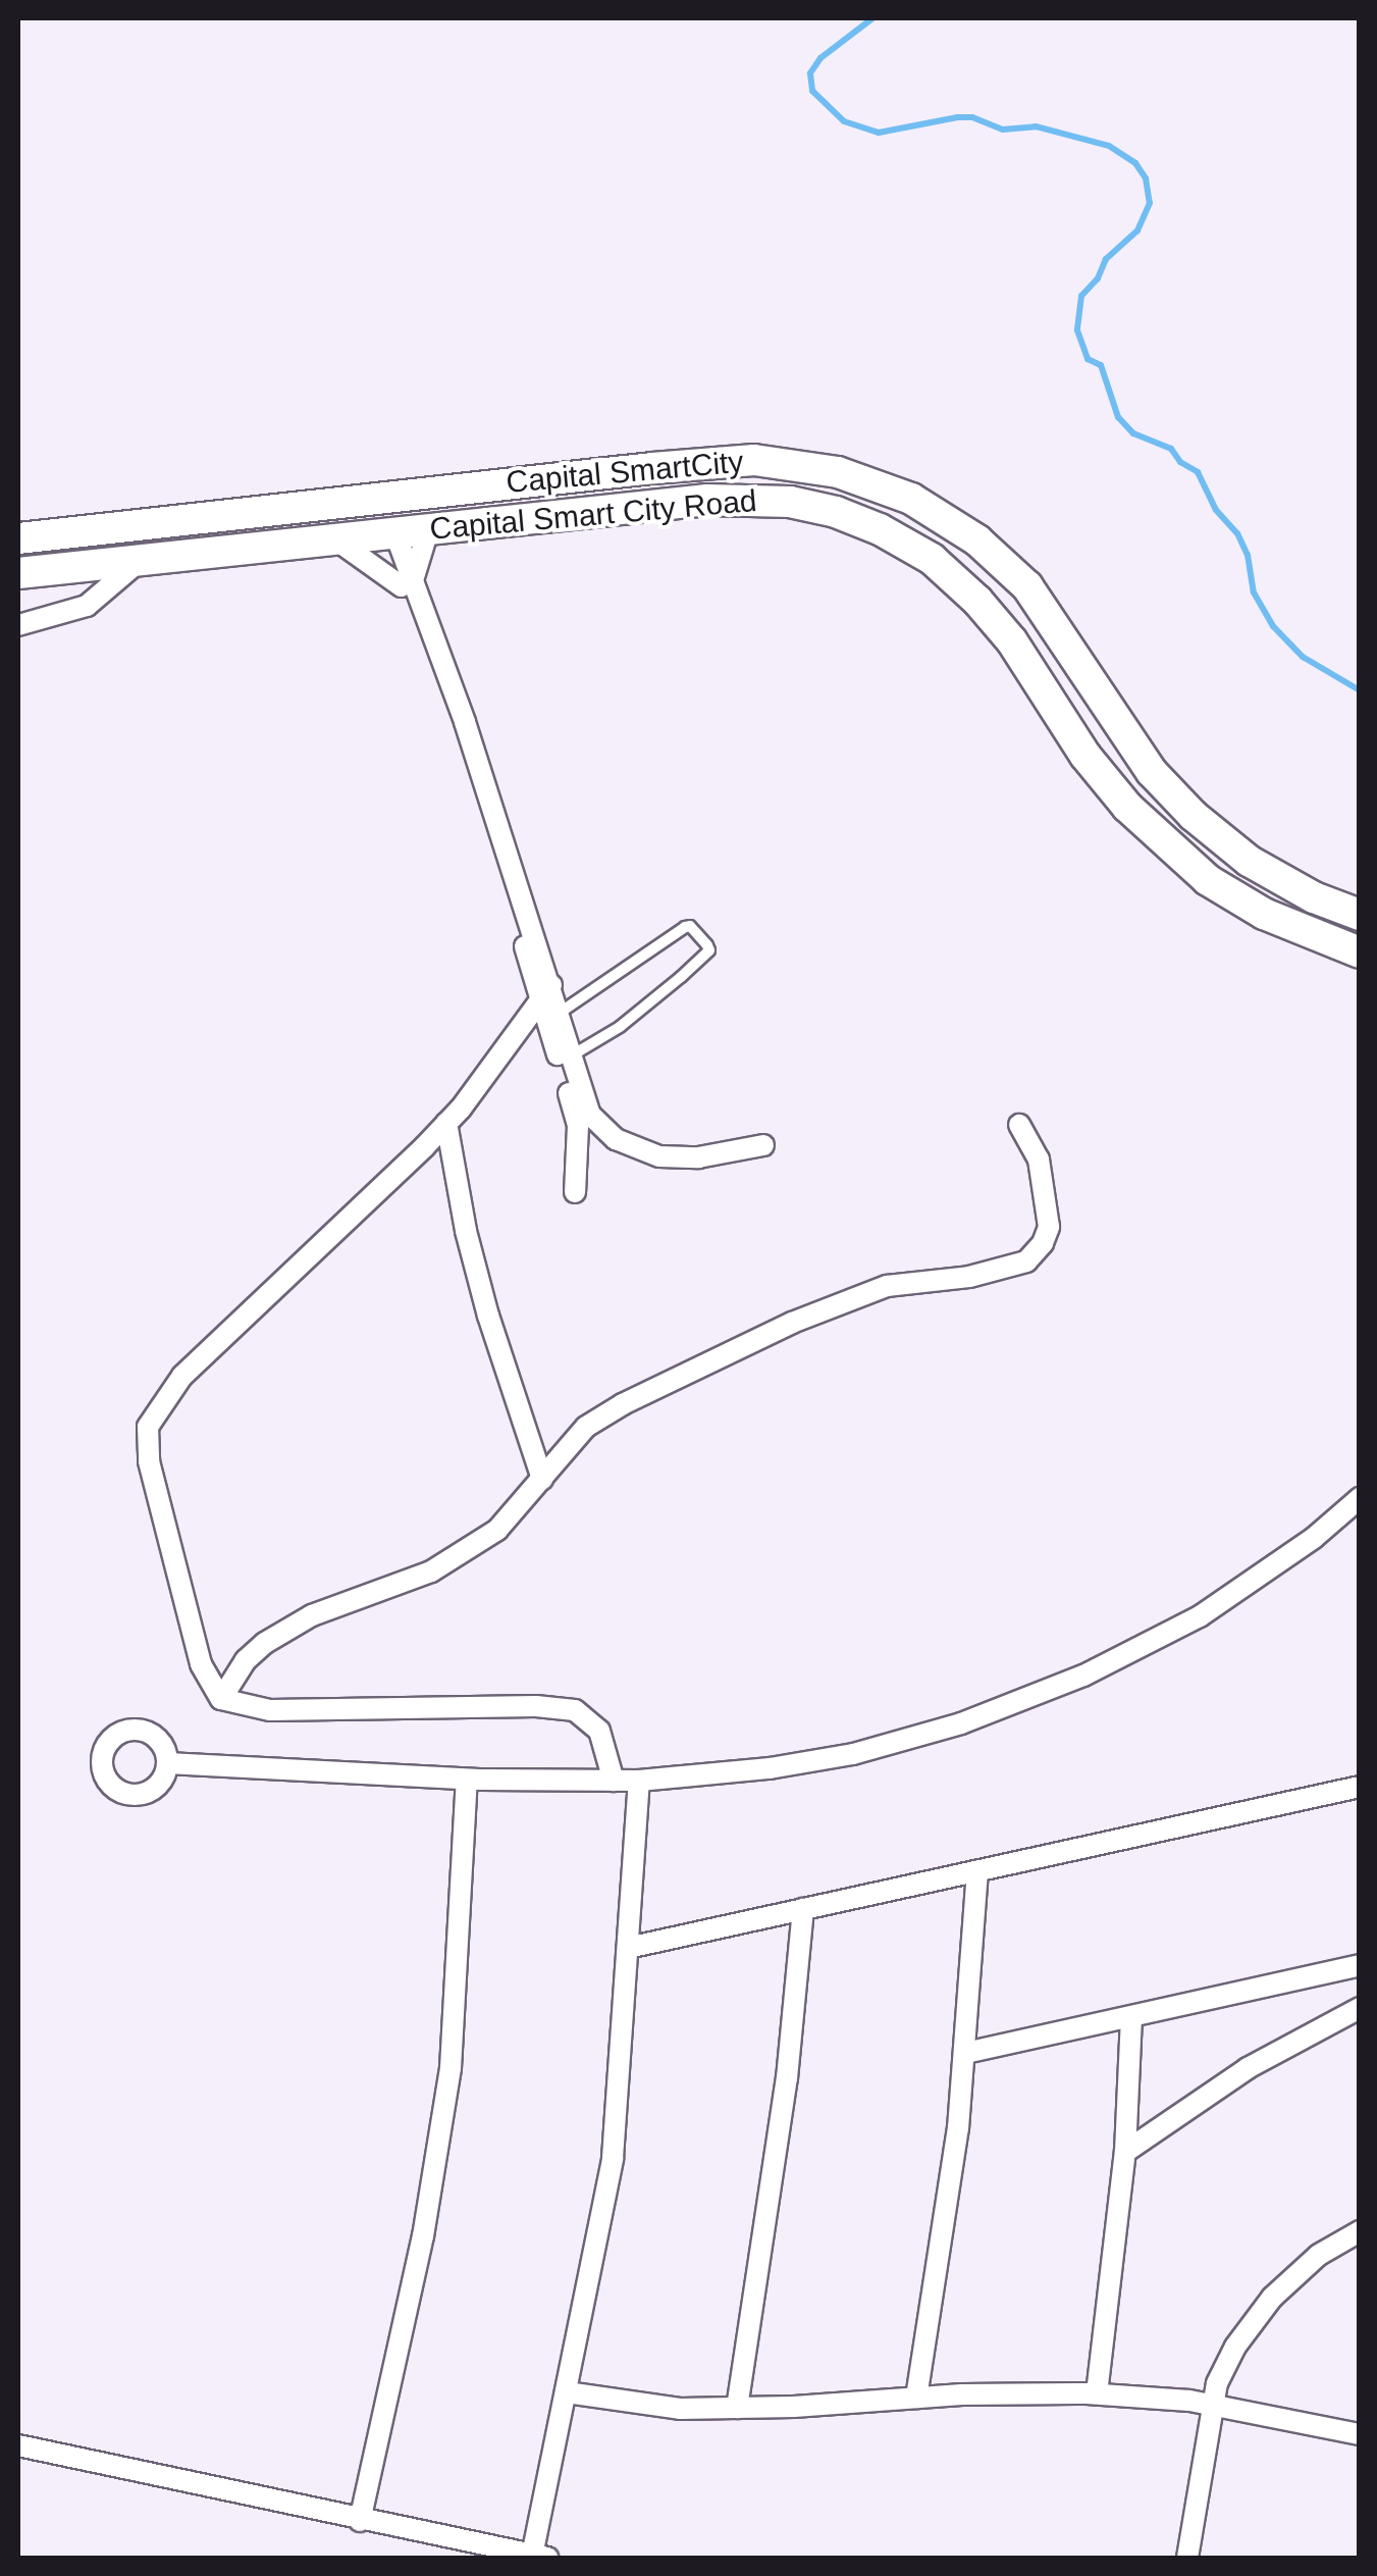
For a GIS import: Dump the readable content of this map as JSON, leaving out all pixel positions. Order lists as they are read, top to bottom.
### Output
{
  "streets": {
    "street": ["Capital SmartCity", "Capital Smart City Road"]
  }
}
